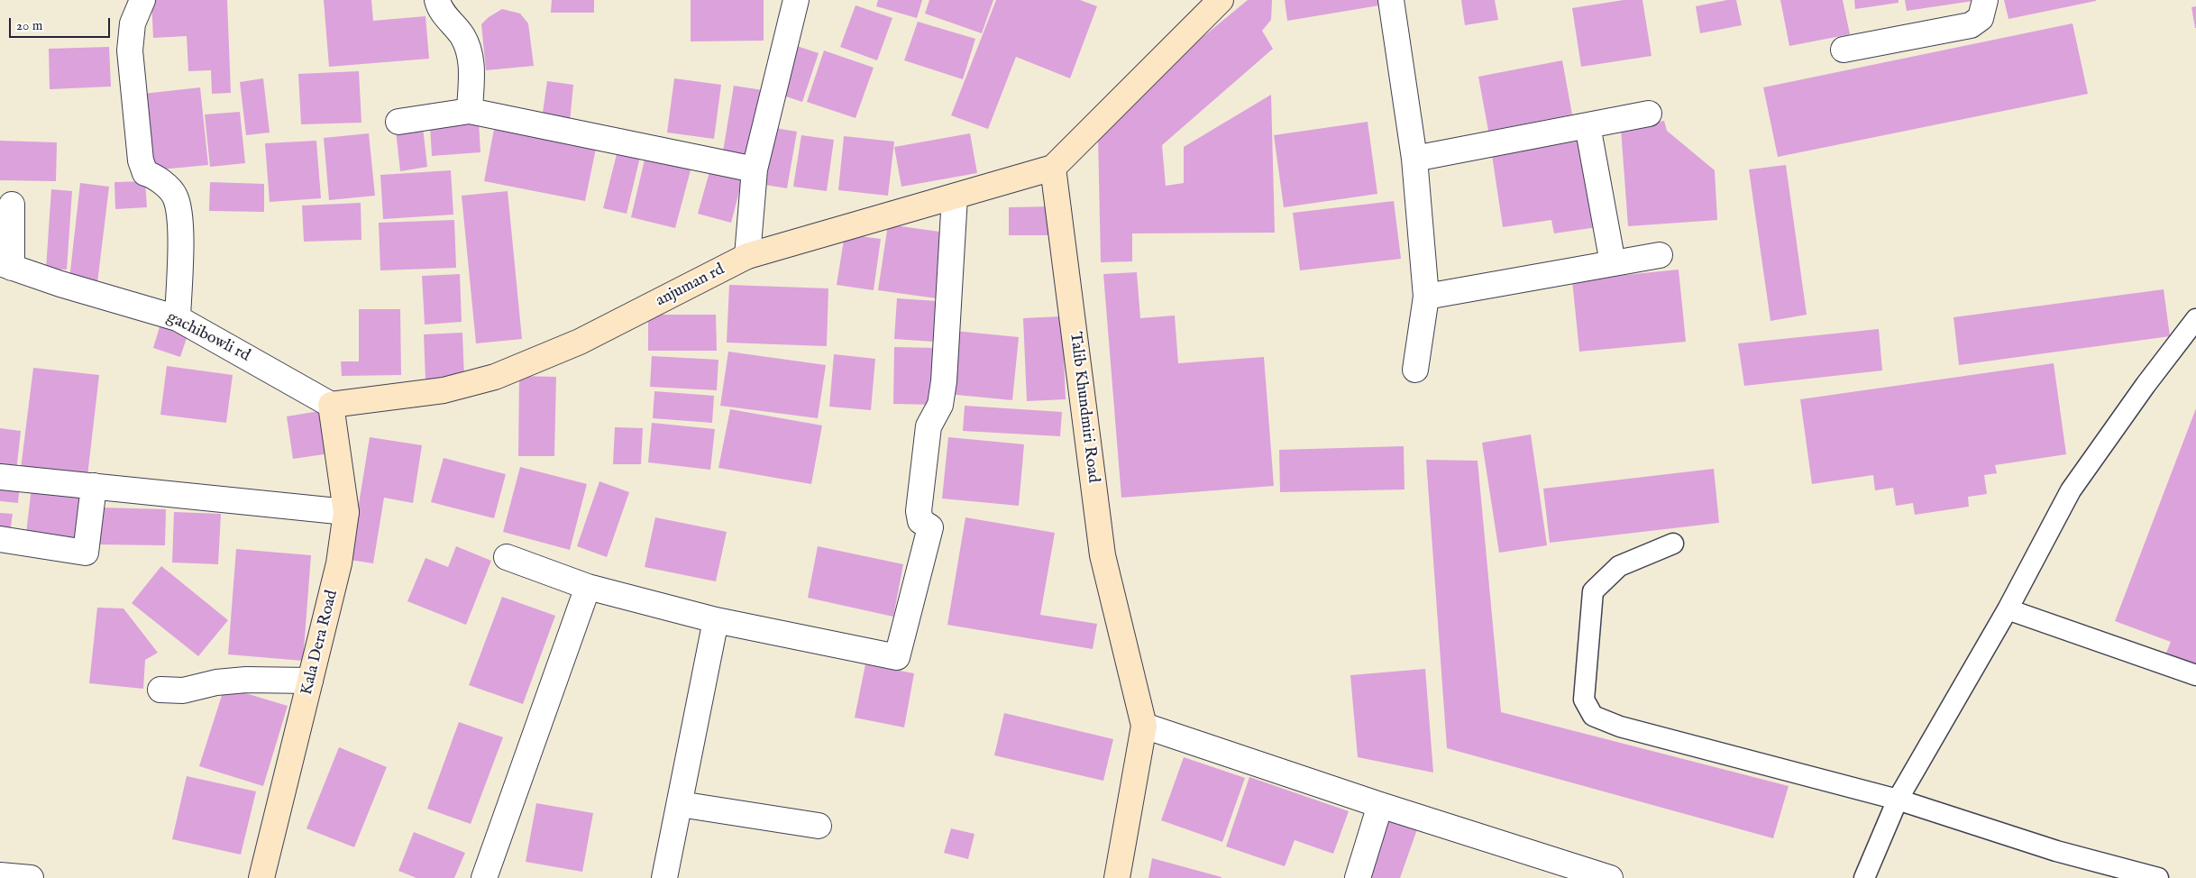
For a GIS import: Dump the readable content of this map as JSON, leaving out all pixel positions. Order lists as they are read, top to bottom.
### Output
{
  "streets": {
    "street": [
      "anjuman rd",
      "gachibowli rd",
      "Talib Khundmiri Road",
      "Kala Dera Road"
    ]
  },
  "crossings": [
    ["anjuman rd", "gachibowli rd"],
    ["anjuman rd", "Talib Khundmiri Road"],
    ["anjuman rd", "Kala Dera Road"],
    ["gachibowli rd", "Kala Dera Road"]
  ],
  "scale_bar": "20 m"
}
